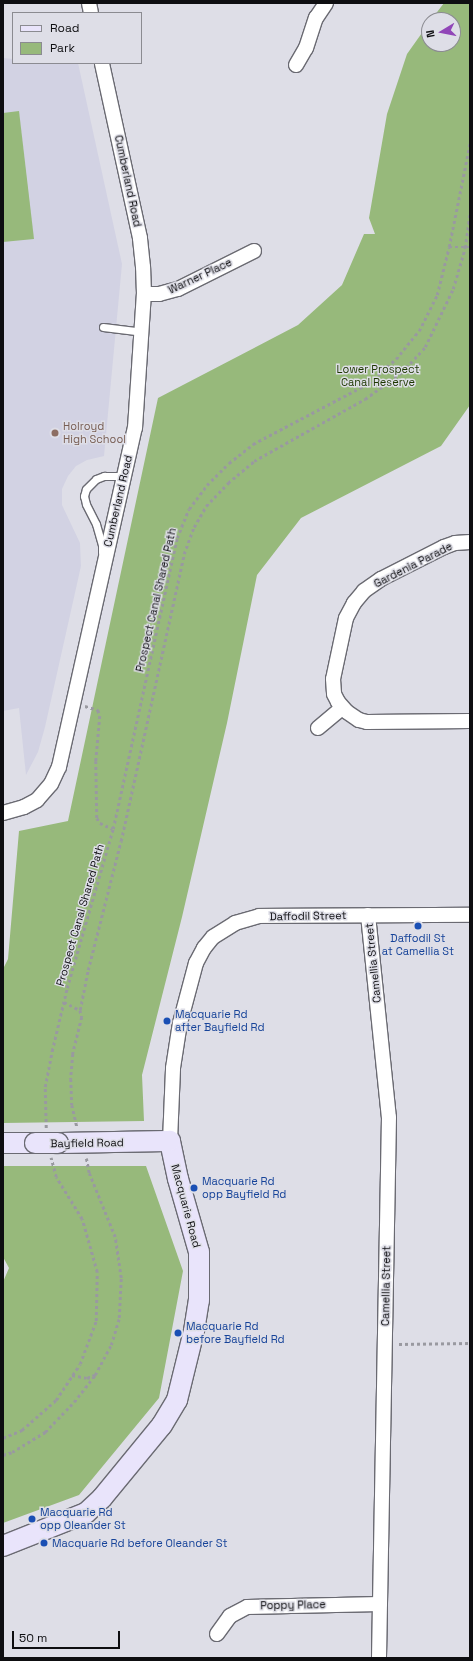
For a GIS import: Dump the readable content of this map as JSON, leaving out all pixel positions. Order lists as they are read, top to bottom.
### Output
{
  "streets": {
    "street": [
      "Cumberland Road",
      "Warner Place",
      "Gardenia Parade",
      "Daffodil Street",
      "Camellia Street",
      "Bayfield Road",
      "Macquarie Road",
      "Poppy Place"
    ],
    "path": ["Prospect Canal Shared Path"]
  },
  "crossings": [
    ["Cumberland Road", "Warner Place"],
    ["Daffodil Street", "Camellia Street"],
    ["Daffodil Street", "Macquarie Road"],
    ["Camellia Street", "Poppy Place"],
    ["Bayfield Road", "Macquarie Road"]
  ],
  "parks": ["Lower Prospect Canal Reserve"],
  "places": [
    "Holroyd High School",
    "Daffodil St at Camellia St",
    "Macquarie Rd after Bayfield Rd",
    "Macquarie Rd opp Bayfield Rd",
    "Macquarie Rd before Bayfield Rd",
    "Macquarie Rd opp Oleander St",
    "Macquarie Rd before Oleander St"
  ],
  "legend": ["Road", "Park"],
  "scale_bar": "50 m",
  "north": "left"
}
